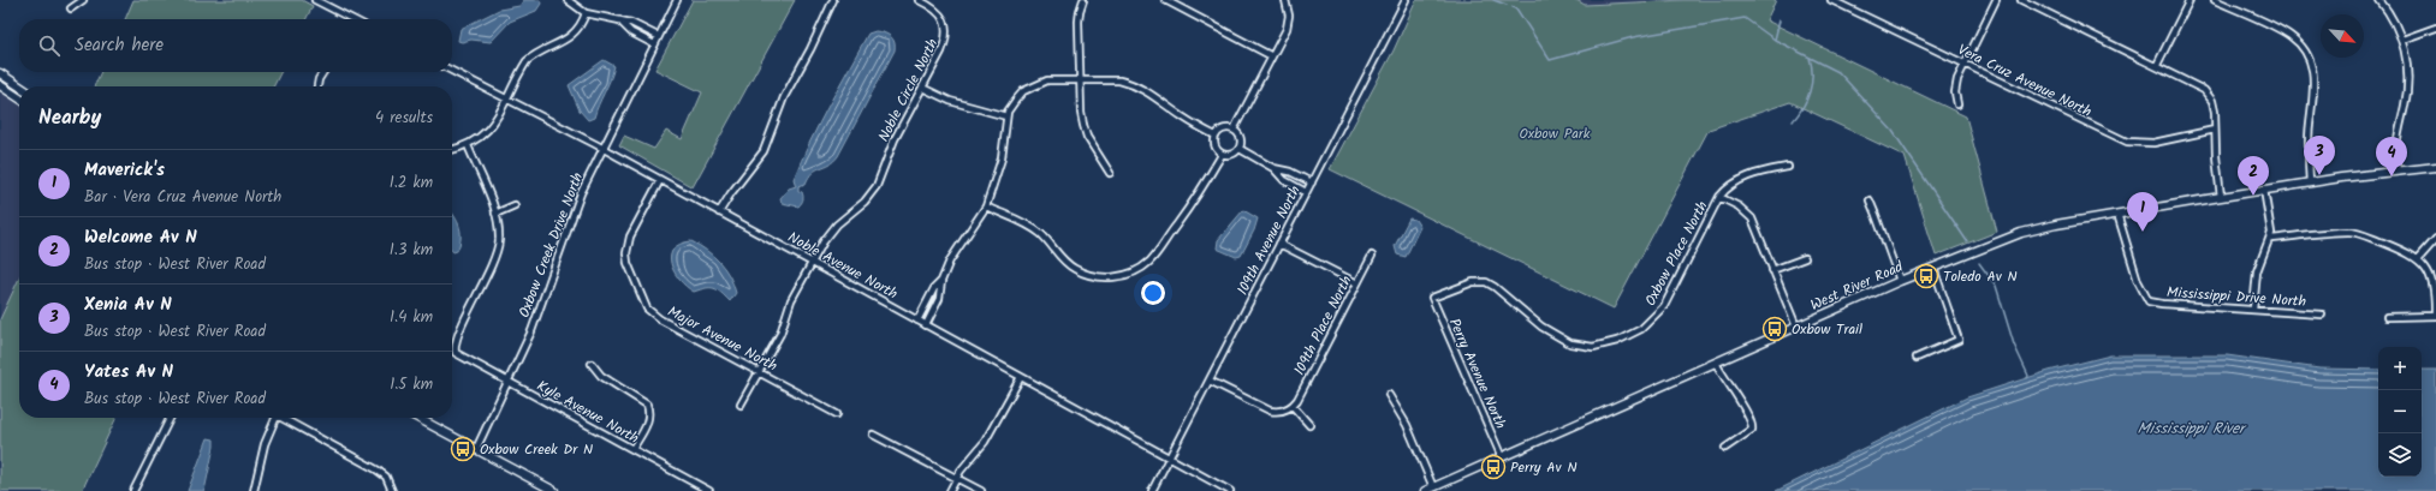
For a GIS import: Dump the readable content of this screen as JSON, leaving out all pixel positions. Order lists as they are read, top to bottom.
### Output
{
  "streets": {
    "main road": ["West River Road"],
    "street": [
      "Vera Cruz Avenue North",
      "Noble Circle North",
      "109th Avenue North",
      "Oxbow Creek Drive North",
      "Oxbow Place North",
      "Noble Avenue North",
      "Mississippi Drive North",
      "109th Place North",
      "Major Avenue North",
      "Perry Avenue North",
      "Kyle Avenue North"
    ]
  },
  "crossings": [
    ["Noble Circle North", "Noble Avenue North"],
    ["Noble Circle North", "Major Avenue North"],
    ["109th Avenue North", "Noble Avenue North"],
    ["Oxbow Creek Drive North", "Noble Avenue North"],
    ["Oxbow Creek Drive North", "Kyle Avenue North"],
    ["Oxbow Place North", "Perry Avenue North"],
    ["Noble Avenue North", "Major Avenue North"],
    ["West River Road", "Mississippi Drive North"],
    ["West River Road", "Perry Avenue North"]
  ],
  "water": ["Mississippi River"],
  "parks": ["Oxbow Park"],
  "places": {
    "bus stop": [
      "Toledo Av N",
      "Oxbow Trail",
      "Oxbow Creek Dr N",
      "Perry Av N"
    ]
  },
  "north": "bottom right",
  "page": {
    "search": "Search here",
    "heading": ["Nearby", "4 results"],
    "pins": [
      "3",
      "4",
      "2",
      "1"
    ],
    "list": [
      {
        "mark": "1",
        "name": "Maverick's",
        "note": "Bar · Vera Cruz Avenue North",
        "value": "1.2 km"
      },
      {
        "mark": "2",
        "name": "Welcome Av N",
        "note": "Bus stop · West River Road",
        "value": "1.3 km"
      },
      {
        "mark": "3",
        "name": "Xenia Av N",
        "note": "Bus stop · West River Road",
        "value": "1.4 km"
      },
      {
        "mark": "4",
        "name": "Yates Av N",
        "note": "Bus stop · West River Road",
        "value": "1.5 km"
      }
    ],
    "map_buttons": ["+", "−"]
  }
}
